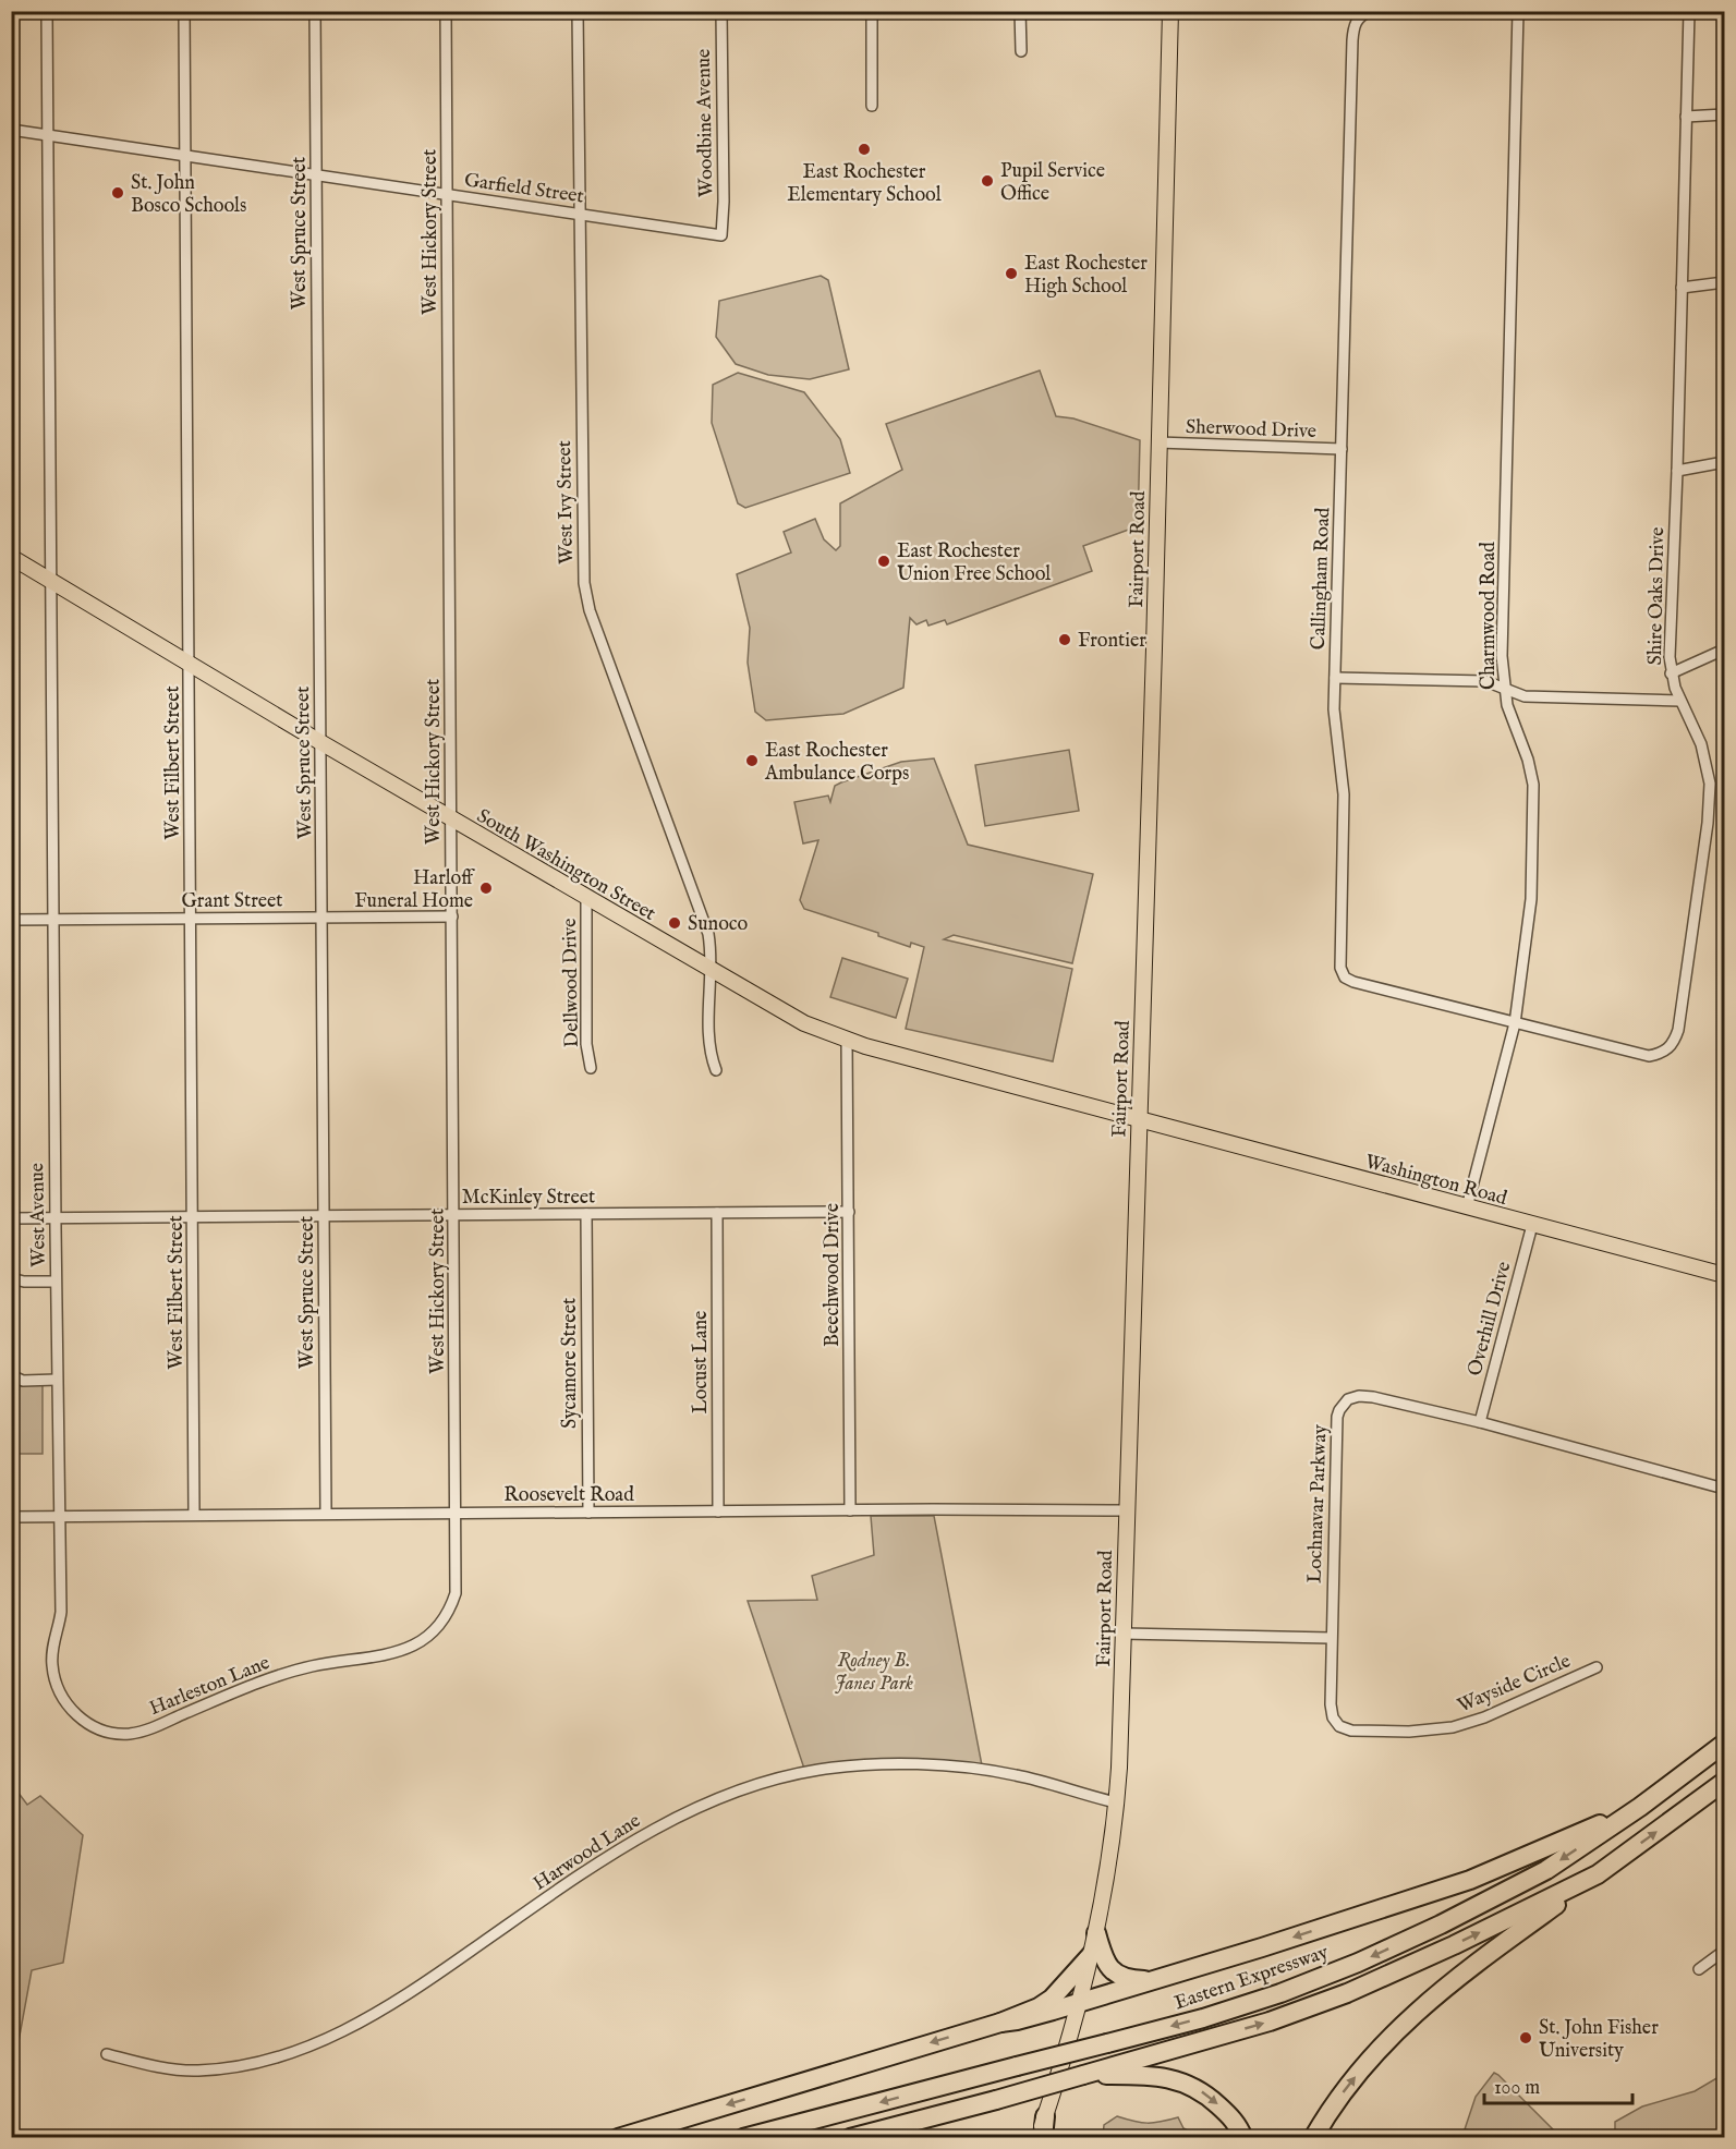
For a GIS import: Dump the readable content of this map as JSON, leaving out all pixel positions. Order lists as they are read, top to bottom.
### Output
{
  "streets": {
    "highway": ["Eastern Expressway"],
    "main road": ["Fairport Road", "South Washington Street", "Washington Road"],
    "street": [
      "Woodbine Avenue",
      "Garfield Street",
      "West Hickory Street",
      "West Spruce Street",
      "Sherwood Drive",
      "West Ivy Street",
      "Callingham Road",
      "Shire Oaks Drive",
      "Charmwood Road",
      "West Filbert Street",
      "Grant Street",
      "Dellwood Drive",
      "McKinley Street",
      "West Avenue",
      "Beechwood Drive",
      "Overhill Drive",
      "Locust Lane",
      "Sycamore Street",
      "Roosevelt Road",
      "Lochnavar Parkway",
      "Wayside Circle",
      "Harleston Lane",
      "Harwood Lane"
    ]
  },
  "crossings": [
    ["Woodbine Avenue", "Garfield Street"],
    ["Garfield Street", "West Hickory Street"],
    ["Garfield Street", "West Spruce Street"],
    ["Garfield Street", "West Ivy Street"],
    ["Garfield Street", "West Filbert Street"],
    ["Garfield Street", "West Avenue"],
    ["West Hickory Street", "South Washington Street"],
    ["West Hickory Street", "Grant Street"],
    ["West Hickory Street", "McKinley Street"],
    ["West Hickory Street", "Roosevelt Road"],
    ["West Hickory Street", "Harleston Lane"],
    ["West Spruce Street", "South Washington Street"],
    ["West Spruce Street", "Grant Street"],
    ["West Spruce Street", "McKinley Street"],
    ["West Spruce Street", "Roosevelt Road"],
    ["Sherwood Drive", "Fairport Road"],
    ["Sherwood Drive", "Callingham Road"],
    ["West Ivy Street", "South Washington Street"],
    ["Fairport Road", "South Washington Street"],
    ["Fairport Road", "Washington Road"],
    ["Fairport Road", "Roosevelt Road"],
    ["Fairport Road", "Harwood Lane"],
    ["Callingham Road", "Shire Oaks Drive"],
    ["Callingham Road", "Charmwood Road"],
    ["Shire Oaks Drive", "Charmwood Road"],
    ["Charmwood Road", "Washington Road"],
    ["West Filbert Street", "South Washington Street"],
    ["West Filbert Street", "Grant Street"],
    ["West Filbert Street", "McKinley Street"],
    ["West Filbert Street", "Roosevelt Road"],
    ["South Washington Street", "Dellwood Drive"],
    ["South Washington Street", "Washington Road"],
    ["South Washington Street", "West Avenue"],
    ["South Washington Street", "Beechwood Drive"],
    ["Grant Street", "West Avenue"],
    ["Washington Road", "Overhill Drive"],
    ["McKinley Street", "West Avenue"],
    ["McKinley Street", "Beechwood Drive"],
    ["McKinley Street", "Locust Lane"],
    ["McKinley Street", "Sycamore Street"],
    ["West Avenue", "Roosevelt Road"],
    ["West Avenue", "Harleston Lane"],
    ["Beechwood Drive", "Roosevelt Road"],
    ["Overhill Drive", "Lochnavar Parkway"],
    ["Locust Lane", "Roosevelt Road"],
    ["Sycamore Street", "Roosevelt Road"],
    ["Roosevelt Road", "Harleston Lane"],
    ["Lochnavar Parkway", "Wayside Circle"]
  ],
  "parks": ["Rodney B. Janes Park"],
  "places": [
    "East Rochester Elementary School",
    "Pupil Service Office",
    "St. John Bosco Schools",
    "East Rochester High School",
    "East Rochester Union Free School",
    "Frontier",
    "East Rochester Ambulance Corps",
    "Harloff Funeral Home",
    "Sunoco",
    "St. John Fisher University"
  ],
  "scale_bar": "100 m"
}
